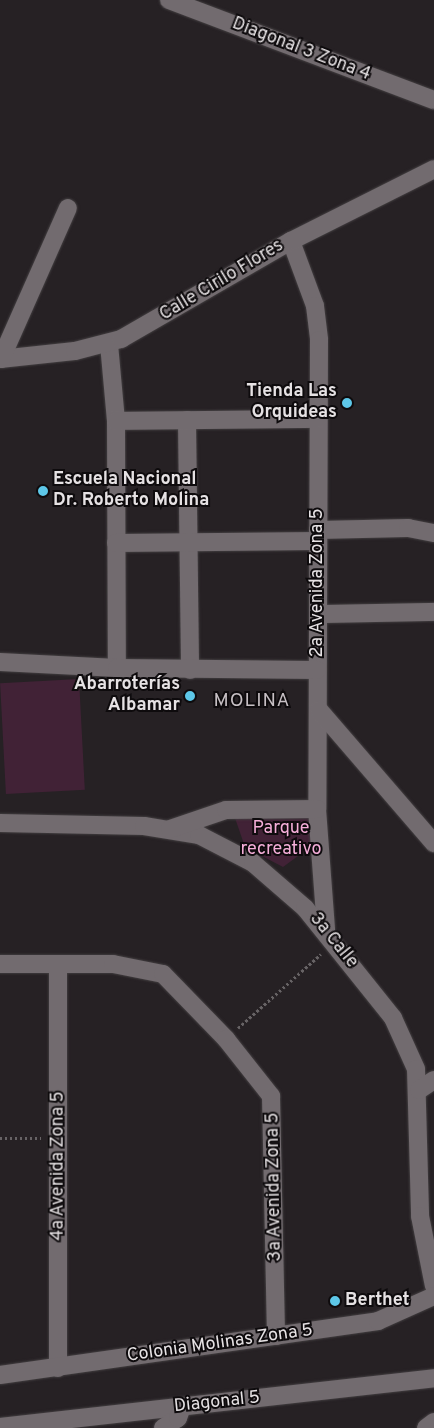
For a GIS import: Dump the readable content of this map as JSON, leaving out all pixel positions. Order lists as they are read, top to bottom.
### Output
{
  "streets": {
    "street": [
      "Diagonal 3 Zona 4",
      "Calle Cirilo Flores",
      "2a Avenida Zona 5",
      "3a Calle",
      "4a Avenida Zona 5",
      "3a Avenida Zona 5",
      "Colonia Molinas Zona 5",
      "Diagonal 5"
    ]
  },
  "crossings": [
    ["Calle Cirilo Flores", "2a Avenida Zona 5"],
    ["2a Avenida Zona 5", "3a Calle"],
    ["4a Avenida Zona 5", "3a Avenida Zona 5"],
    ["4a Avenida Zona 5", "Colonia Molinas Zona 5"],
    ["3a Avenida Zona 5", "Colonia Molinas Zona 5"]
  ],
  "districts": ["MOLINA"],
  "parks": ["Parque recreativo"],
  "places": [
    "Tienda Las Orquideas",
    "Escuela Nacional Dr. Roberto Molina",
    "Abarroterías Albamar",
    "Berthet"
  ]
}
